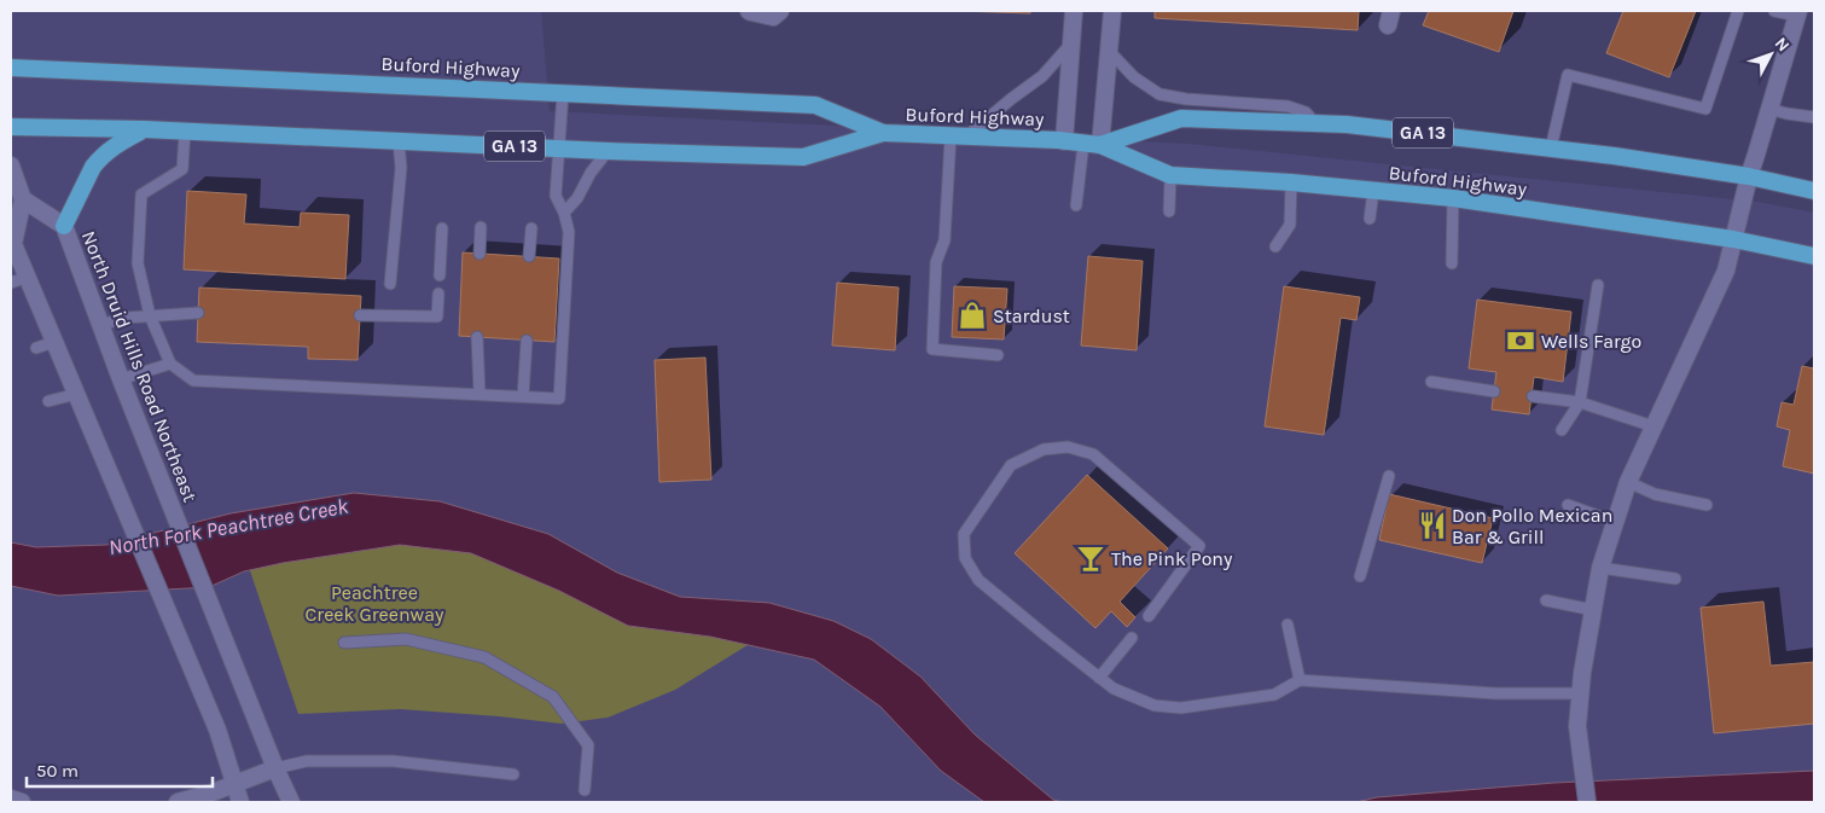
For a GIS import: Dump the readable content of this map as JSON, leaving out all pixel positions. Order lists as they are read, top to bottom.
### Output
{
  "streets": {
    "main road": ["Buford Highway", "GA 13", "North Druid Hills Road Northeast"]
  },
  "water": ["North Fork Peachtree Creek"],
  "parks": ["Peachtree Creek Greenway"],
  "places": {
    "shop": ["Stardust"],
    "bank": ["Wells Fargo"],
    "restaurant": ["Don Pollo Mexican Bar & Grill"],
    "bar": ["The Pink Pony"]
  },
  "scale_bar": "50 m",
  "north": "top right"
}
